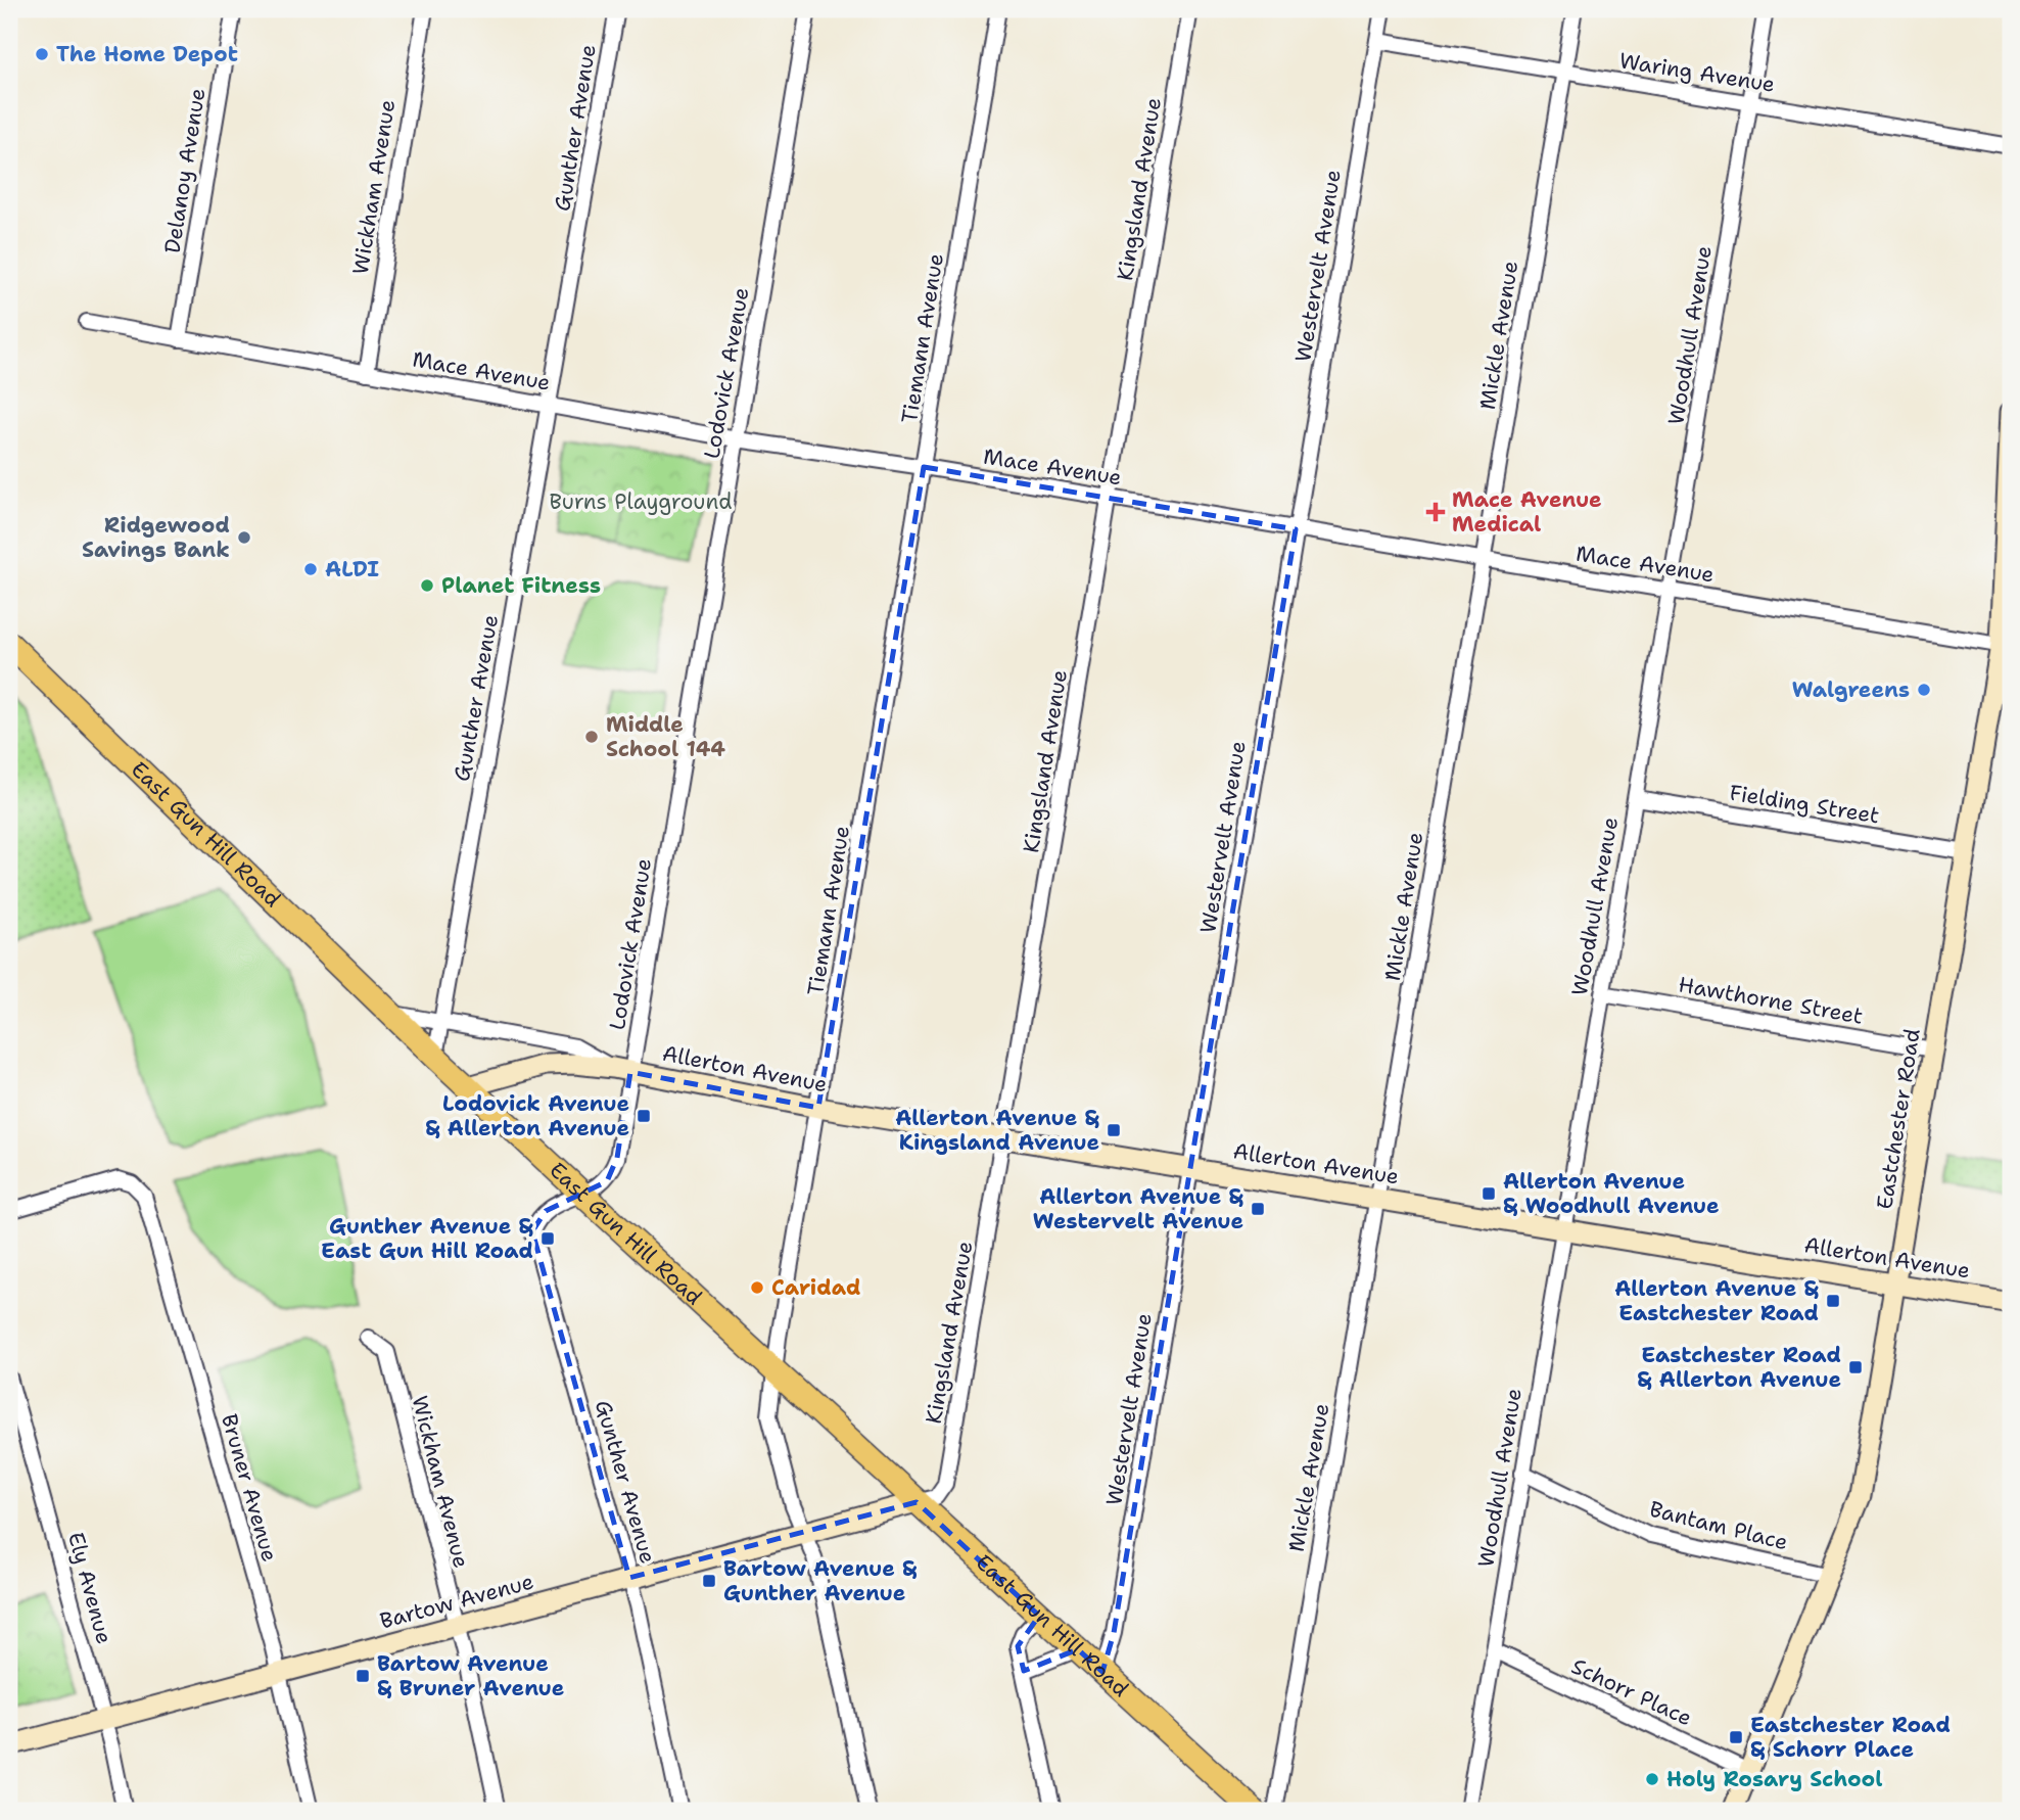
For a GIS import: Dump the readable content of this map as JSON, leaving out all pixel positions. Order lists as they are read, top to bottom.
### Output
{
  "streets": {
    "main road": [
      "East Gun Hill Road",
      "Allerton Avenue",
      "Eastchester Road",
      "Bartow Avenue"
    ],
    "street": [
      "Waring Avenue",
      "Gunther Avenue",
      "Delanoy Avenue",
      "Wickham Avenue",
      "Kingsland Avenue",
      "Westervelt Avenue",
      "Mickle Avenue",
      "Woodhull Avenue",
      "Tiemann Avenue",
      "Mace Avenue",
      "Lodovick Avenue",
      "Fielding Street",
      "Hawthorne Street",
      "Bruner Avenue",
      "Bantam Place",
      "Ely Avenue",
      "Schorr Place"
    ]
  },
  "crossings": [
    ["Waring Avenue", "Westervelt Avenue"],
    ["Waring Avenue", "Mickle Avenue"],
    ["Waring Avenue", "Woodhull Avenue"],
    ["Gunther Avenue", "Mace Avenue"],
    ["Gunther Avenue", "Lodovick Avenue"],
    ["Gunther Avenue", "East Gun Hill Road"],
    ["Gunther Avenue", "Allerton Avenue"],
    ["Gunther Avenue", "Bartow Avenue"],
    ["Delanoy Avenue", "Mace Avenue"],
    ["Wickham Avenue", "Mace Avenue"],
    ["Wickham Avenue", "Bartow Avenue"],
    ["Kingsland Avenue", "Mace Avenue"],
    ["Kingsland Avenue", "East Gun Hill Road"],
    ["Kingsland Avenue", "Allerton Avenue"],
    ["Kingsland Avenue", "Bartow Avenue"],
    ["Westervelt Avenue", "Mace Avenue"],
    ["Westervelt Avenue", "East Gun Hill Road"],
    ["Westervelt Avenue", "Allerton Avenue"],
    ["Mickle Avenue", "Mace Avenue"],
    ["Mickle Avenue", "Allerton Avenue"],
    ["Woodhull Avenue", "Mace Avenue"],
    ["Woodhull Avenue", "Fielding Street"],
    ["Woodhull Avenue", "Hawthorne Street"],
    ["Woodhull Avenue", "Allerton Avenue"],
    ["Woodhull Avenue", "Bantam Place"],
    ["Woodhull Avenue", "Schorr Place"],
    ["Tiemann Avenue", "Mace Avenue"],
    ["Tiemann Avenue", "East Gun Hill Road"],
    ["Tiemann Avenue", "Allerton Avenue"],
    ["Tiemann Avenue", "Bartow Avenue"],
    ["Mace Avenue", "Lodovick Avenue"],
    ["Mace Avenue", "Eastchester Road"],
    ["Lodovick Avenue", "East Gun Hill Road"],
    ["Lodovick Avenue", "Allerton Avenue"],
    ["Fielding Street", "Eastchester Road"],
    ["East Gun Hill Road", "Allerton Avenue"],
    ["East Gun Hill Road", "Bartow Avenue"],
    ["Hawthorne Street", "Eastchester Road"],
    ["Allerton Avenue", "Eastchester Road"],
    ["Eastchester Road", "Bantam Place"],
    ["Eastchester Road", "Schorr Place"],
    ["Bruner Avenue", "Bartow Avenue"],
    ["Ely Avenue", "Bartow Avenue"]
  ],
  "parks": ["Burns Playground"],
  "places": {
    "other": [
      "The Home Depot",
      "Ridgewood Savings Bank",
      "ALDI",
      "Planet Fitness",
      "Walgreens",
      "Middle School 144",
      "Caridad",
      "Holy Rosary School"
    ],
    "health": ["Mace Avenue Medical"],
    "transit": [
      "Lodovick Avenue & Allerton Avenue",
      "Allerton Avenue & Kingsland Avenue",
      "Allerton Avenue & Woodhull Avenue",
      "Allerton Avenue & Westervelt Avenue",
      "Gunther Avenue & East Gun Hill Road",
      "Allerton Avenue & Eastchester Road",
      "Eastchester Road & Allerton Avenue",
      "Bartow Avenue & Gunther Avenue",
      "Bartow Avenue & Bruner Avenue",
      "Eastchester Road & Schorr Place"
    ]
  }
}
